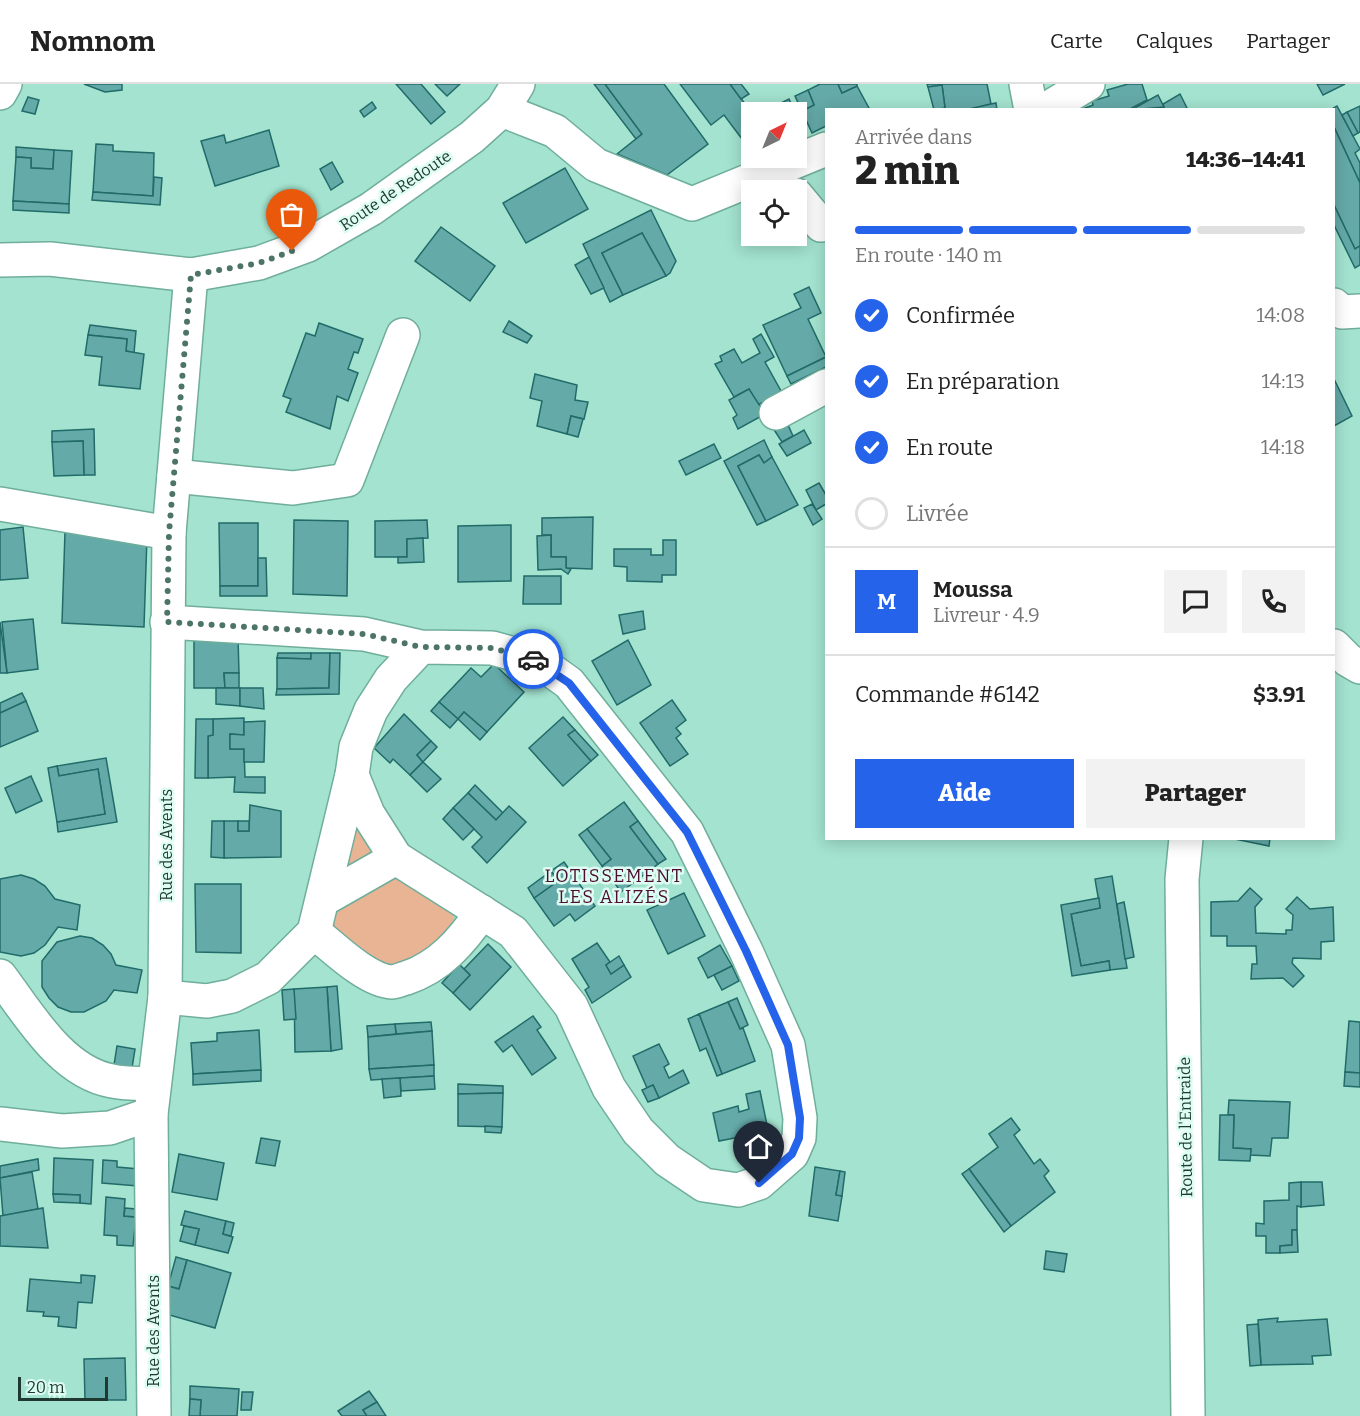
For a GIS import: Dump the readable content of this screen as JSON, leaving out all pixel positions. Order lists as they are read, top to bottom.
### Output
{
  "streets": {
    "street": ["Route de Redoute", "Rue des Avents", "Route de l'Entraide"]
  },
  "crossings": [
    ["Route de Redoute", "Rue des Avents"]
  ],
  "districts": ["LOTISSEMENT LES ALIZÉS"],
  "scale_bar": "20 m",
  "north": "top right",
  "page": {
    "header": "Nomnom",
    "nav": ["Carte", "Calques", "Partager"],
    "heading": ["2 min", "Arrivée dans", "14:36–14:41"],
    "panel": [
      "Moussa",
      "Livreur · 4.9",
      "Commande #6142",
      "$3.91"
    ],
    "bar": "En route · 140 m",
    "list": [
      ["Confirmée", "14:08"],
      ["En préparation", "14:13"],
      ["En route", "14:18"],
      "Livrée"
    ],
    "round": "M",
    "buttons": ["Aide", "Partager"],
    "scale": "20 m"
  }
}
